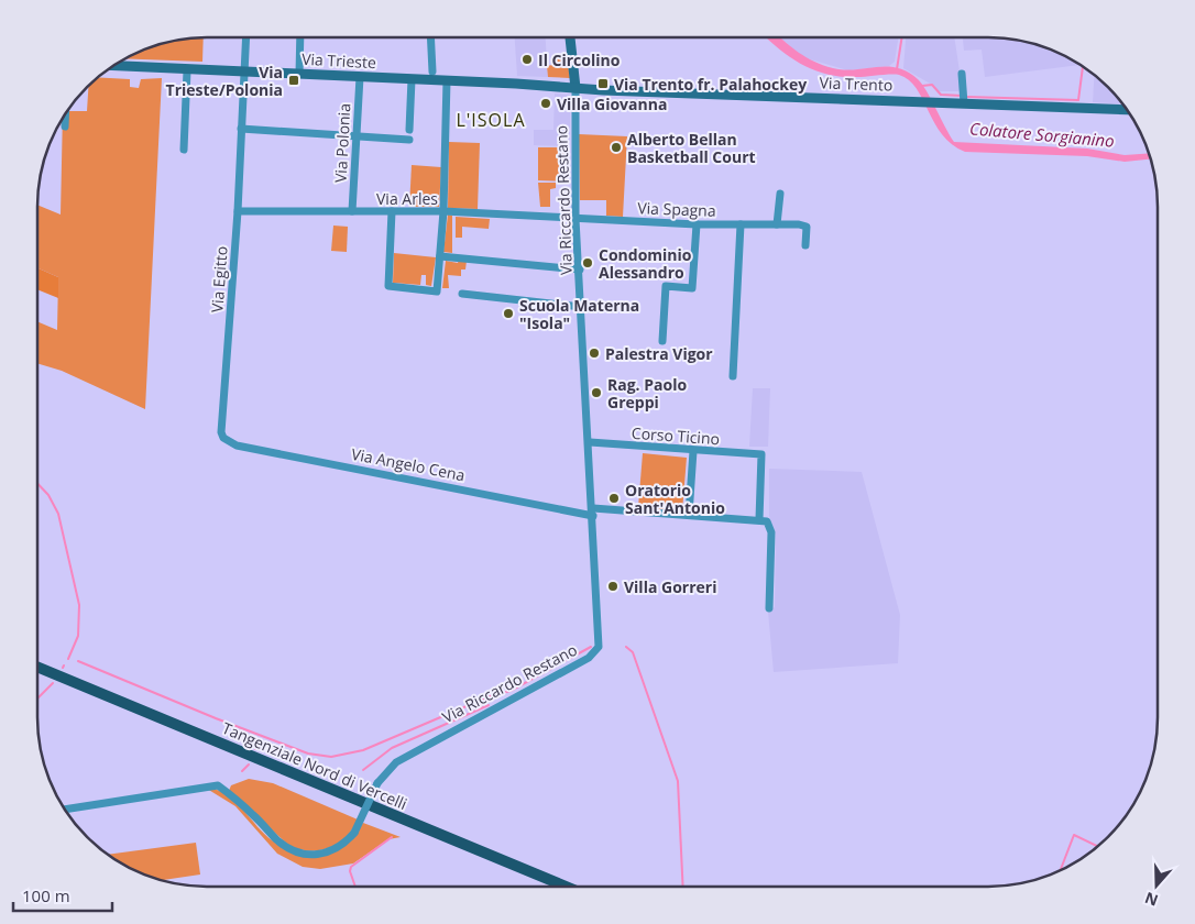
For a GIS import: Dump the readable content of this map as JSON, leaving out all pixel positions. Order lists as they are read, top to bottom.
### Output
{
  "streets": {
    "main road": ["Tangenziale Nord di Vercelli"],
    "street": [
      "Via Trieste",
      "Via Trento",
      "Via Polonia",
      "Via Arles",
      "Via Riccardo Restano",
      "Via Spagna",
      "Via Egitto",
      "Corso Ticino",
      "Via Angelo Cena"
    ]
  },
  "crossings": [
    ["Via Trieste", "Via Trento"],
    ["Via Trieste", "Via Polonia"],
    ["Via Trieste", "Via Riccardo Restano"],
    ["Via Trieste", "Via Egitto"],
    ["Via Trento", "Via Riccardo Restano"],
    ["Via Polonia", "Via Arles"],
    ["Via Arles", "Via Riccardo Restano"],
    ["Via Arles", "Via Spagna"],
    ["Via Arles", "Via Egitto"],
    ["Via Riccardo Restano", "Via Spagna"],
    ["Via Riccardo Restano", "Corso Ticino"],
    ["Via Riccardo Restano", "Via Angelo Cena"],
    ["Via Egitto", "Via Angelo Cena"],
    ["Corso Ticino", "Via Angelo Cena"]
  ],
  "districts": ["L'ISOLA"],
  "water": ["Colatore Sorgianino"],
  "places": {
    "other": [
      "Il Circolino",
      "Villa Giovanna",
      "Alberto Bellan Basketball Court",
      "Condominio Alessandro",
      "Scuola Materna \"Isola\"",
      "Palestra Vigor",
      "Rag. Paolo Greppi",
      "Oratorio Sant'Antonio",
      "Villa Gorreri"
    ],
    "transit": ["Via Trieste/Polonia", "Via Trento fr. Palahockey"]
  },
  "scale_bar": "100 m",
  "north": "bottom"
}
